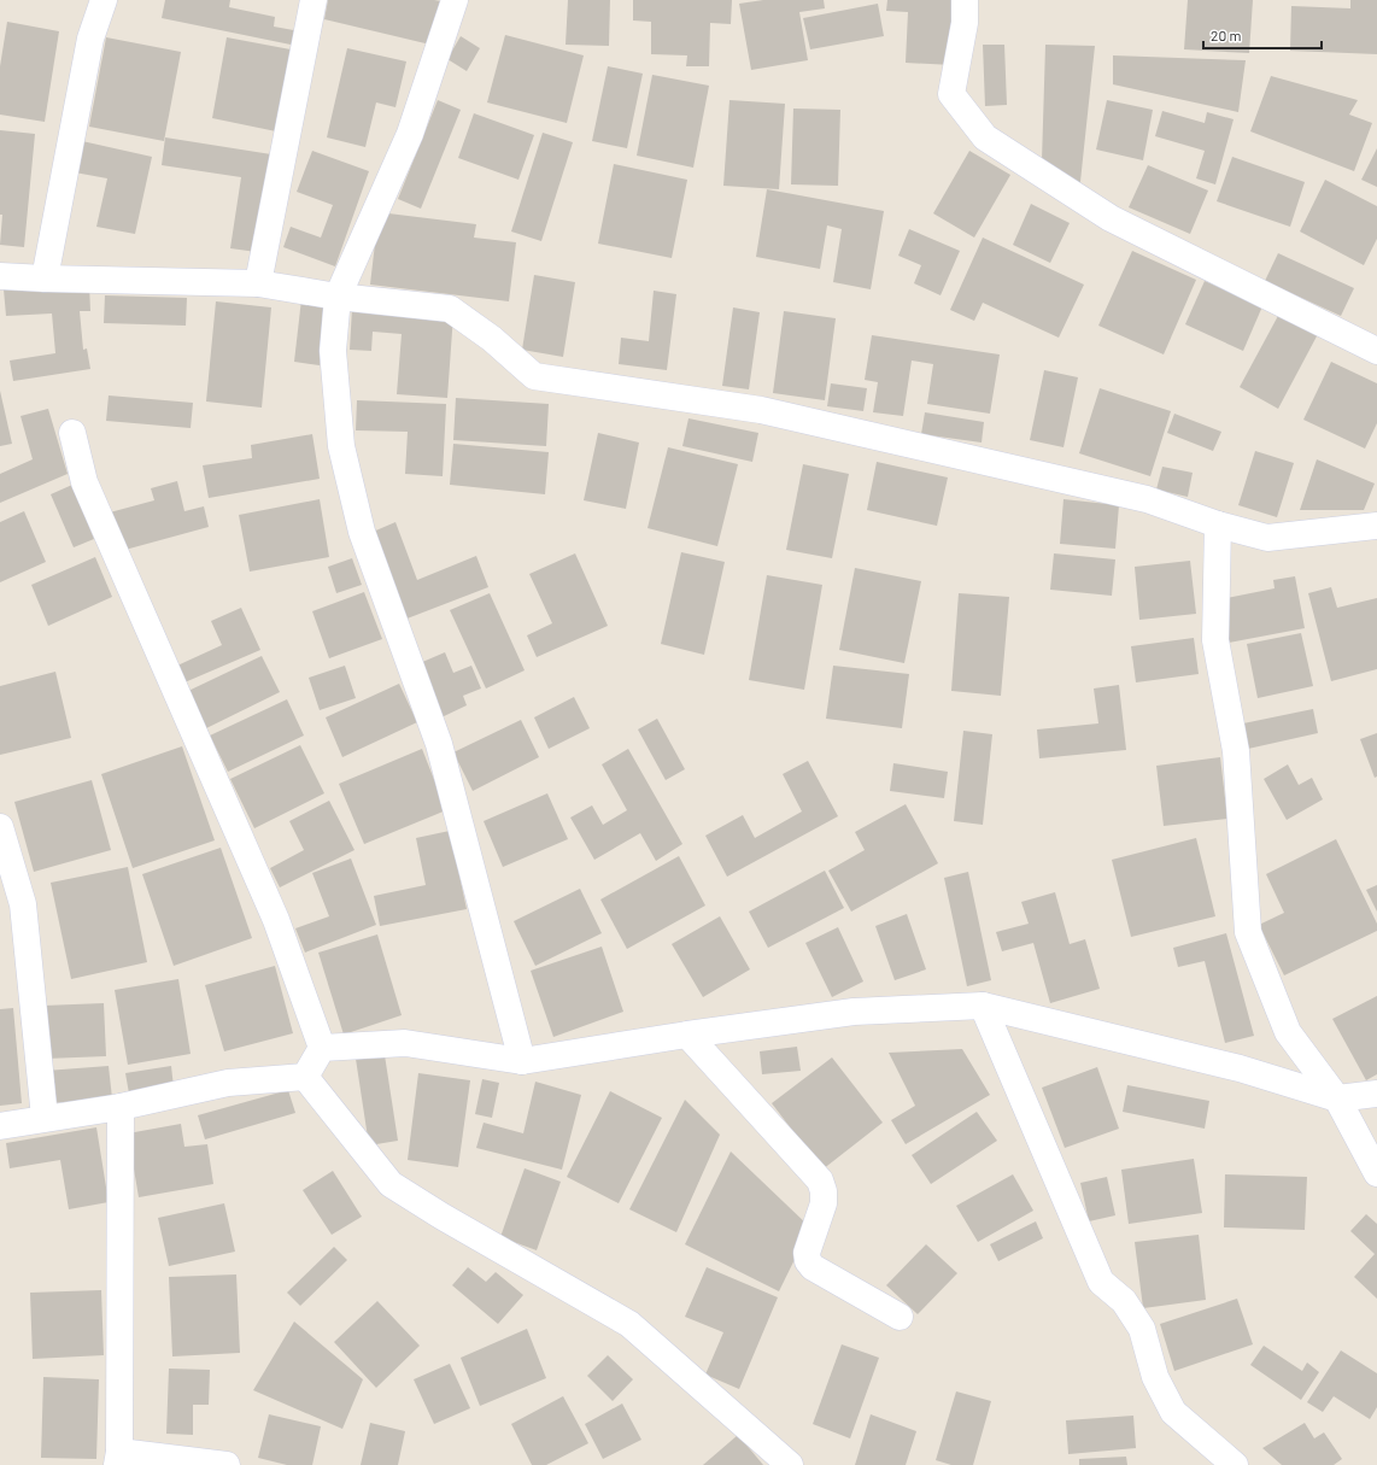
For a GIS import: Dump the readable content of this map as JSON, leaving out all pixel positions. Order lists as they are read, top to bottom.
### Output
{
  "scale_bar": "20 m"
}
